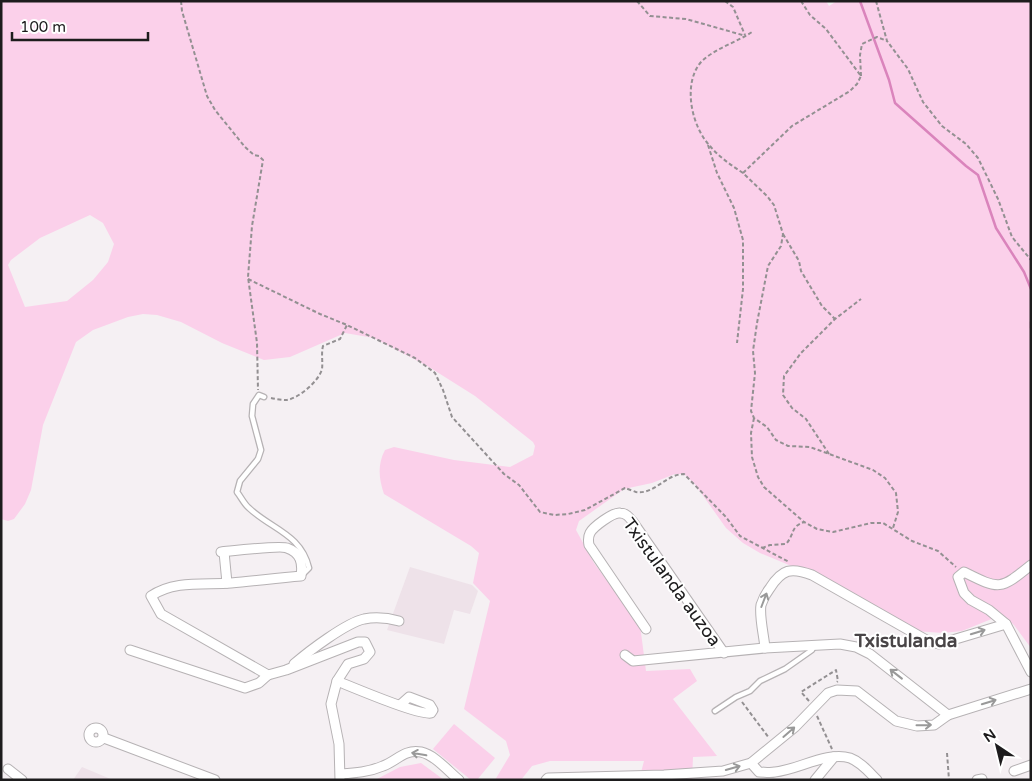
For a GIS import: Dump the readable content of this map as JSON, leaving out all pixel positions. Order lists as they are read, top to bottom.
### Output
{
  "streets": {
    "street": ["Txistulanda auzoa"]
  },
  "districts": ["Txistulanda"],
  "scale_bar": "100 m",
  "north": "top left"
}
